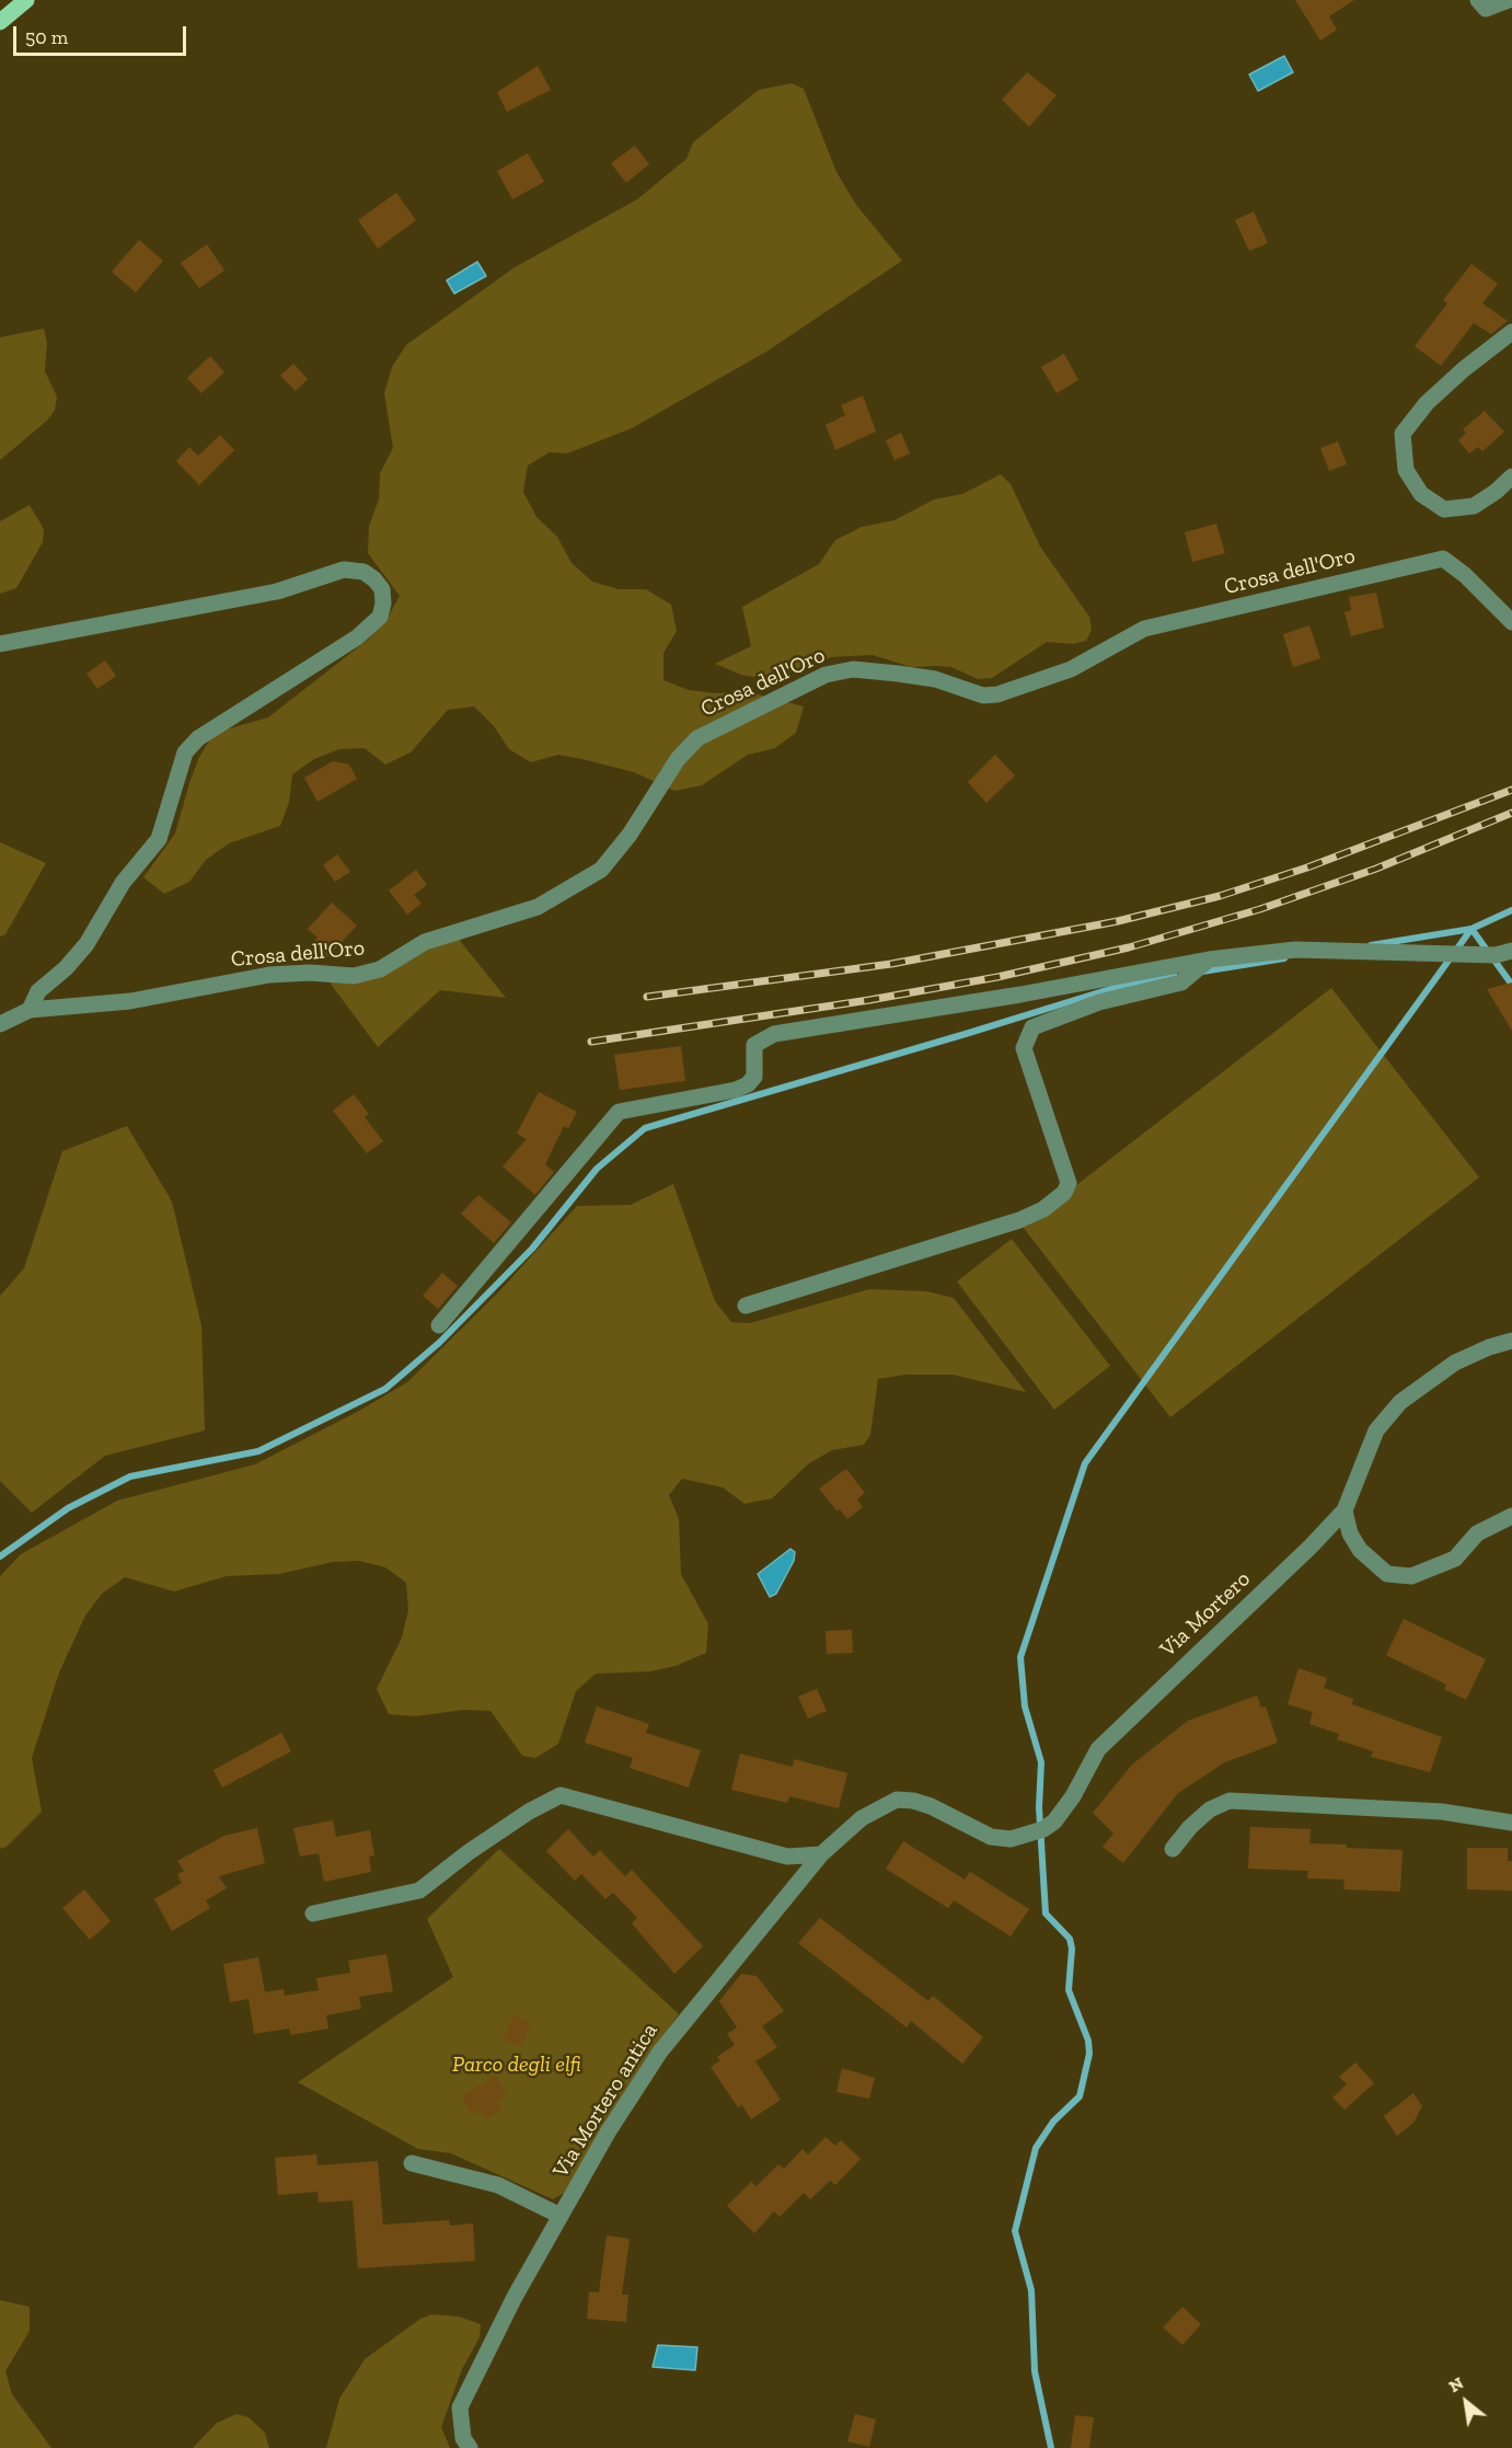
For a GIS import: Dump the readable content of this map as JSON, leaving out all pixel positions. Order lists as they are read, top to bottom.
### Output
{
  "streets": {
    "street": ["Crosa dell'Oro", "Via Mortero", "Via Mortero antica"]
  },
  "crossings": [
    ["Via Mortero", "Via Mortero antica"]
  ],
  "parks": ["Parco degli elfi"],
  "scale_bar": "50 m",
  "north": "top left"
}
